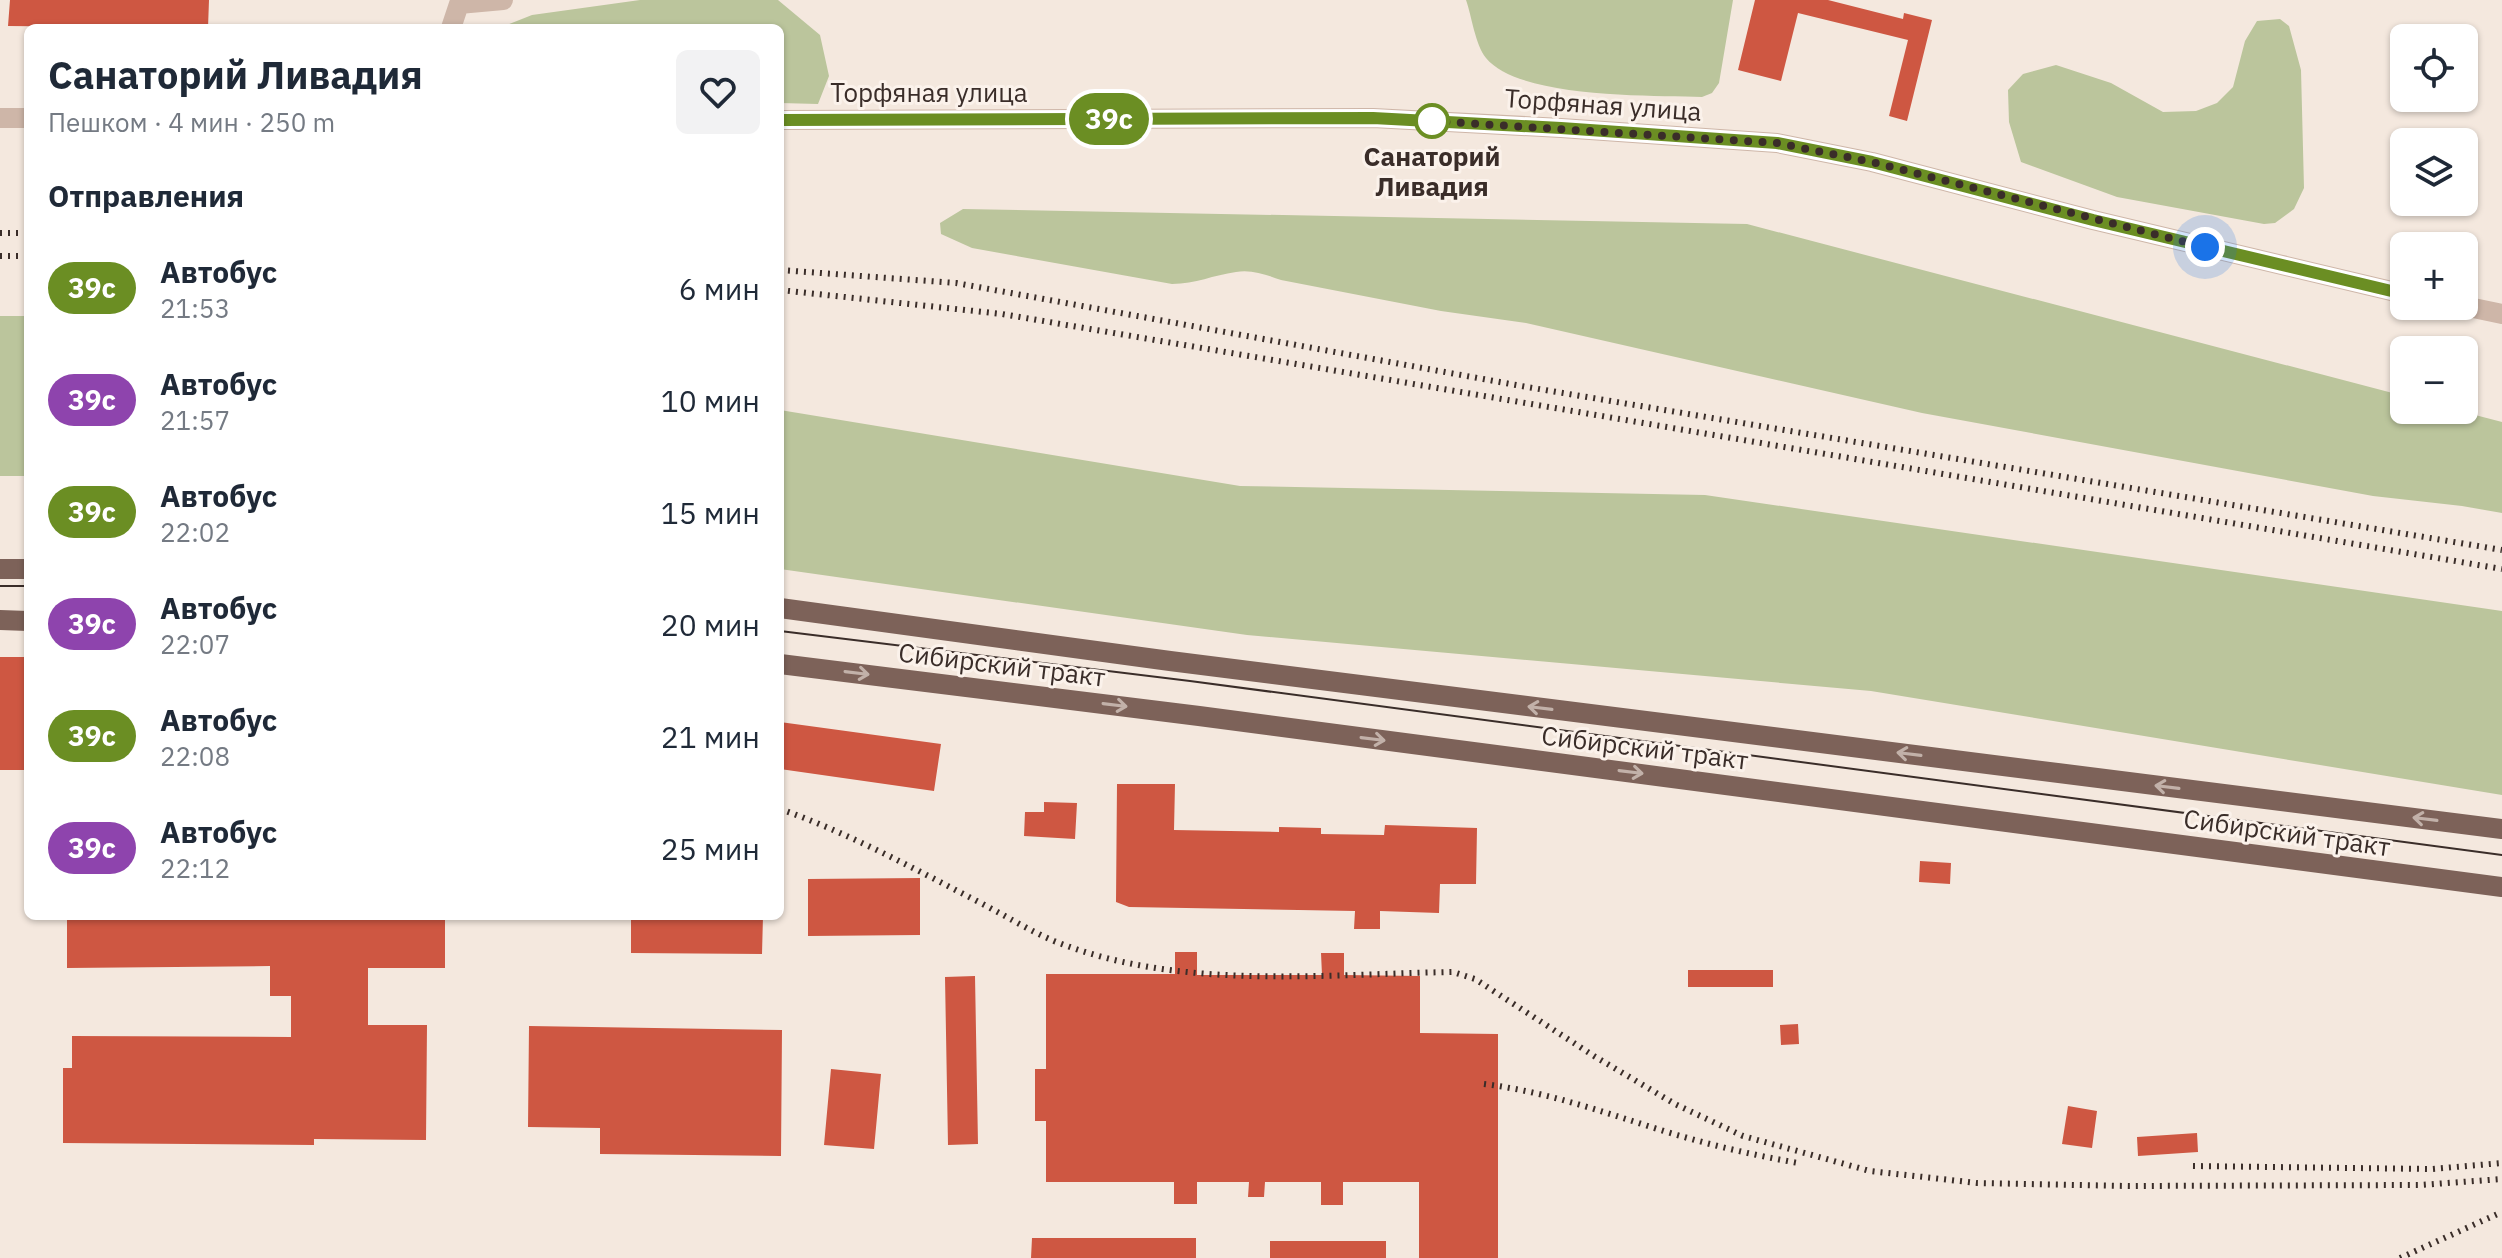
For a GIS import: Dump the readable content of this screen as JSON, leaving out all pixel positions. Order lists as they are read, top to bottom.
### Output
{
  "streets": {
    "main road": ["Сибирский тракт"],
    "street": ["Торфяная улица"]
  },
  "places": ["Санаторий Ливадия"],
  "lines": ["bus line 39c"],
  "page": {
    "on_map": "39c",
    "map_buttons": ["+", "−"],
    "heading": [
      ["Санаторий Ливадия", "Пешком · 4 мин · 250 m"],
      "Отправления"
    ],
    "list": [
      {
        "mark": "39c",
        "name": "Автобус",
        "note": "21:53",
        "value": "6 мин"
      },
      {
        "mark": "39с",
        "name": "Автобус",
        "note": "21:57",
        "value": "10 мин"
      },
      {
        "mark": "39c",
        "name": "Автобус",
        "note": "22:02",
        "value": "15 мин"
      },
      {
        "mark": "39с",
        "name": "Автобус",
        "note": "22:07",
        "value": "20 мин"
      },
      {
        "mark": "39c",
        "name": "Автобус",
        "note": "22:08",
        "value": "21 мин"
      },
      {
        "mark": "39с",
        "name": "Автобус",
        "note": "22:12",
        "value": "25 мин"
      }
    ]
  }
}
